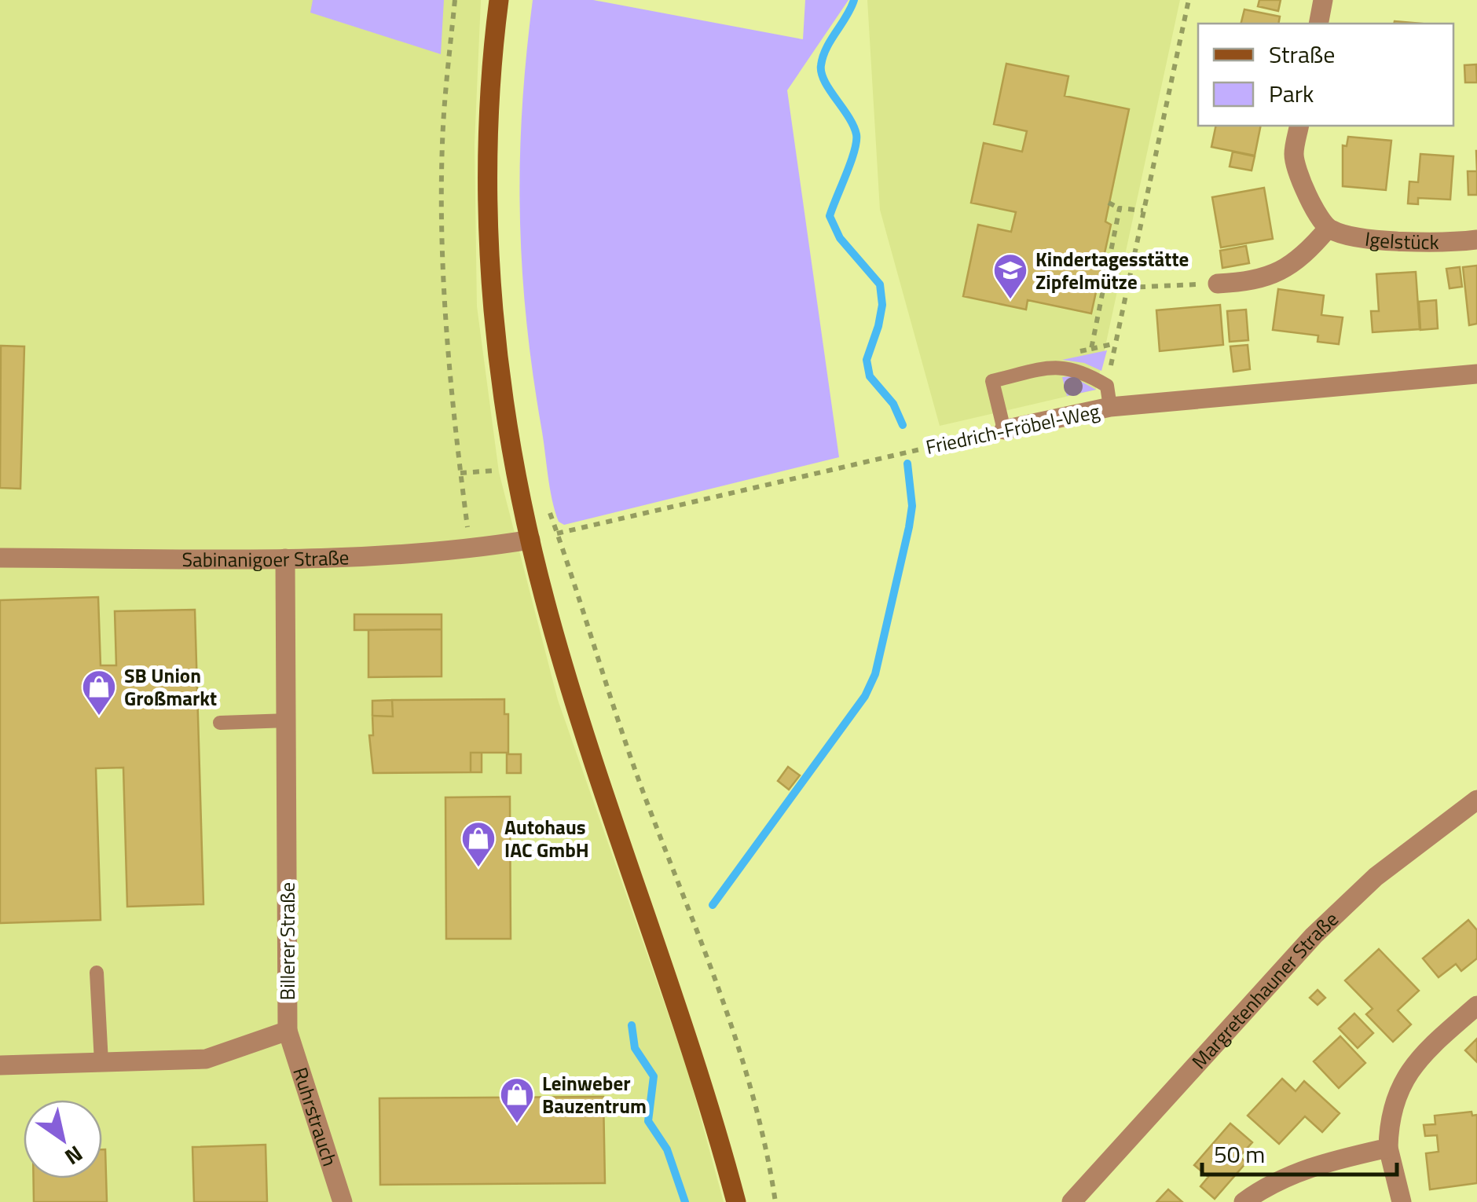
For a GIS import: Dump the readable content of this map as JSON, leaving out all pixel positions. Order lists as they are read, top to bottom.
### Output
{
  "streets": {
    "street": [
      "Igelstück",
      "Friedrich-Fröbel-Weg",
      "Sabinanigoer Straße",
      "Billerer Straße",
      "Margretenhauner Straße",
      "Ruhrstrauch"
    ]
  },
  "crossings": [
    ["Sabinanigoer Straße", "Billerer Straße"],
    ["Billerer Straße", "Ruhrstrauch"]
  ],
  "places": {
    "school or university": ["Kindertagesstätte Zipfelmütze"],
    "shop": ["SB Union Großmarkt", "Autohaus IAC GmbH", "Leinweber Bauzentrum"]
  },
  "legend": ["Straße", "Park"],
  "scale_bar": "50 m",
  "north": "bottom right"
}
